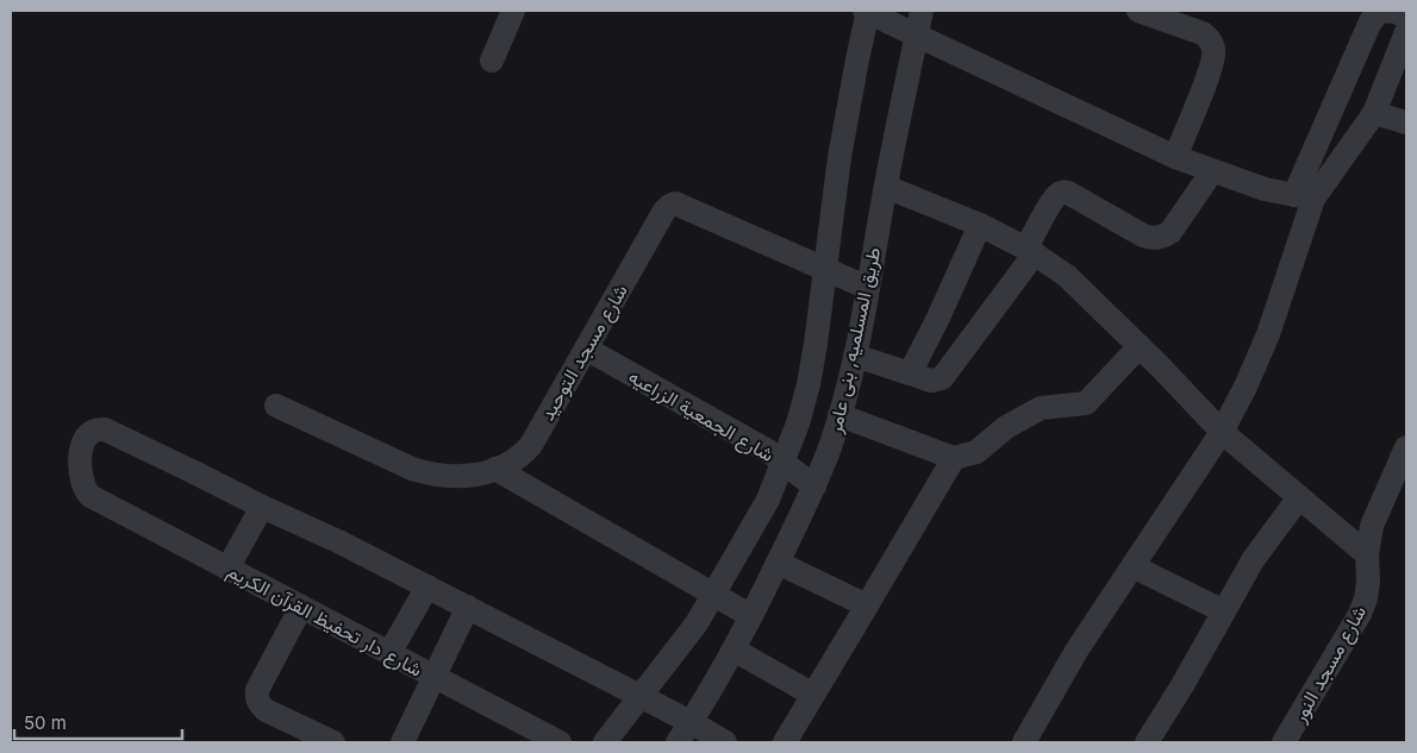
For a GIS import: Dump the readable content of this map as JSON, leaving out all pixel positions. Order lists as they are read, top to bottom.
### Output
{
  "streets": {
    "street": [
      "طريق المسلميه, بنى عامر",
      "شارع مسجد التوحيد",
      "شارع الجمعية الزراعيه",
      "شارع دار تحفيظ القرآن الكريم",
      "شارع مسجد النور"
    ]
  },
  "crossings": [
    ["طريق المسلميه, بنى عامر", "شارع مسجد التوحيد"],
    ["طريق المسلميه, بنى عامر", "شارع الجمعية الزراعيه"],
    ["شارع مسجد التوحيد", "شارع الجمعية الزراعيه"]
  ],
  "scale_bar": "50 m"
}
